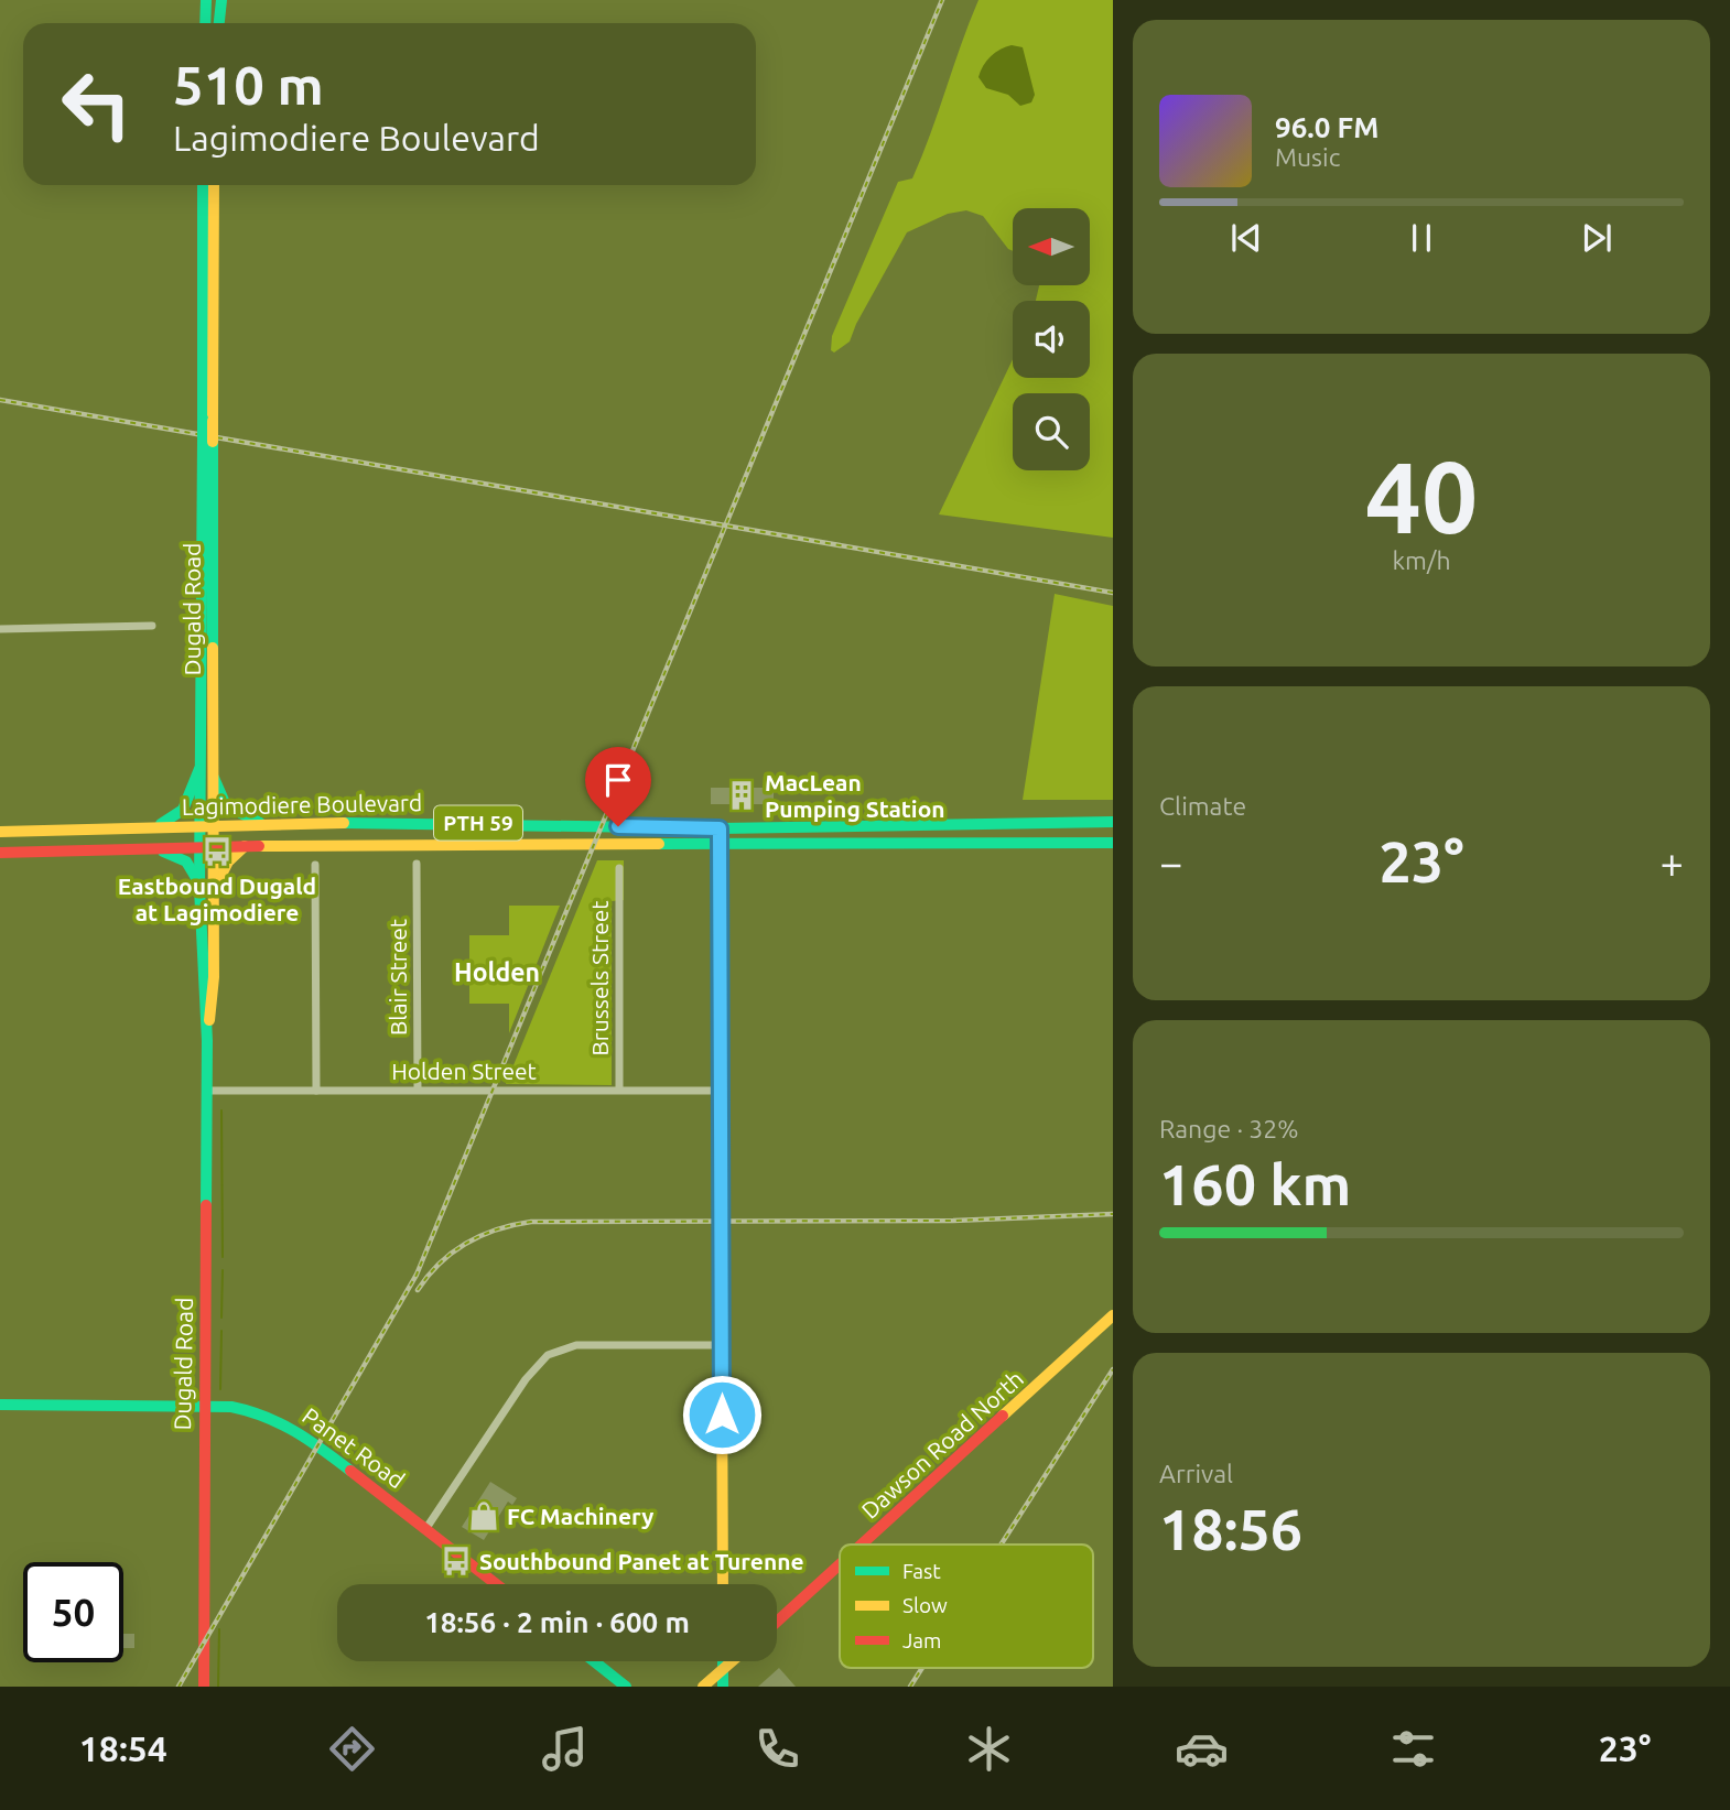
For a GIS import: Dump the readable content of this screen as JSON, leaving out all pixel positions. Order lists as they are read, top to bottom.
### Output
{
  "streets": {
    "main road": [
      "Dugald Road",
      "Lagimodiere Boulevard",
      "PTH 59",
      "Dawson Road North",
      "Panet Road"
    ],
    "street": ["Blair Street", "Brussels Street", "Holden Street"]
  },
  "crossings": [
    ["Dugald Road", "Lagimodiere Boulevard"],
    ["Dugald Road", "Holden Street"],
    ["Dugald Road", "Panet Road"],
    ["Blair Street", "Holden Street"],
    ["Brussels Street", "Holden Street"]
  ],
  "districts": ["Holden"],
  "places": {
    "building": ["MacLean Pumping Station"],
    "bus stop": ["Eastbound Dugald at Lagimodiere", "Southbound Panet at Turenne"],
    "shop": ["FC Machinery"]
  },
  "legend": ["Fast", "Slow", "Jam"],
  "north": "left",
  "page": {
    "turn": ["510 m", "Lagimodiere Boulevard"],
    "song": ["96.0 FM", "Music"],
    "tile": [
      ["40", "km/h"],
      "Climate",
      ["Range · 32%", "160 km"],
      ["Arrival", "18:56"]
    ],
    "heat": ["−", "23°", "+"],
    "limit": "50",
    "trip": "18:56 · 2 min · 600 m",
    "tabs": ["18:54", "23°"]
  }
}
